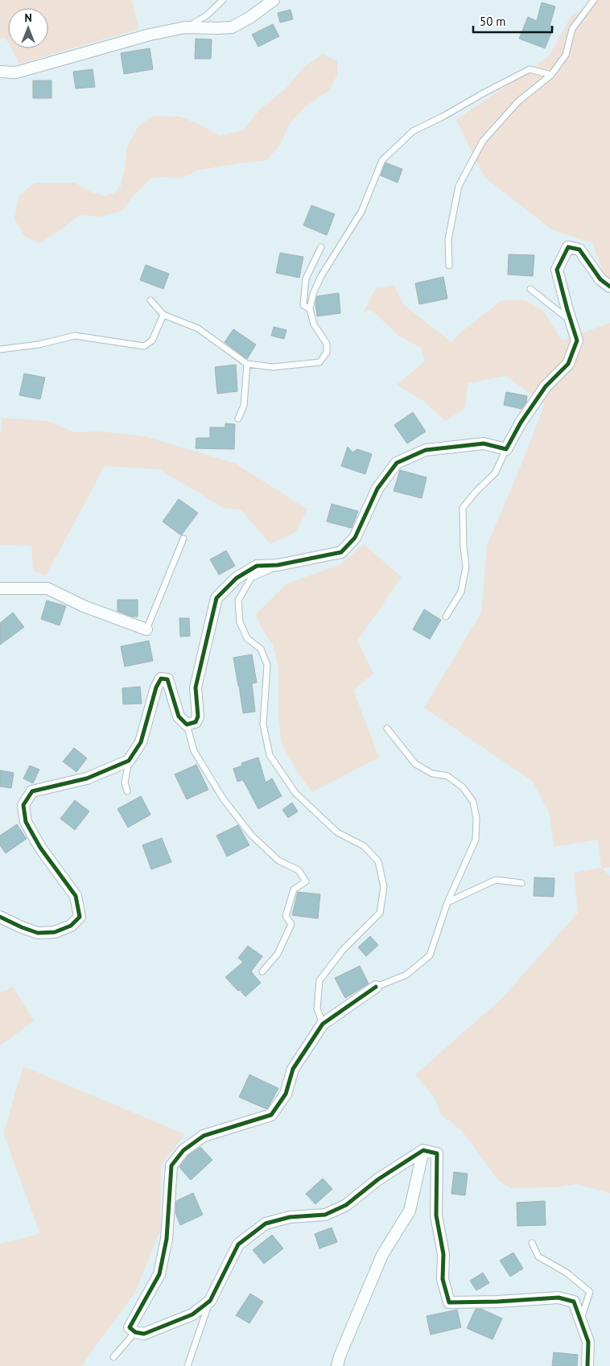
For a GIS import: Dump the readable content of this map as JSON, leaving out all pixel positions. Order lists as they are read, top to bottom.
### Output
{
  "scale_bar": "50 m",
  "north": "top"
}
